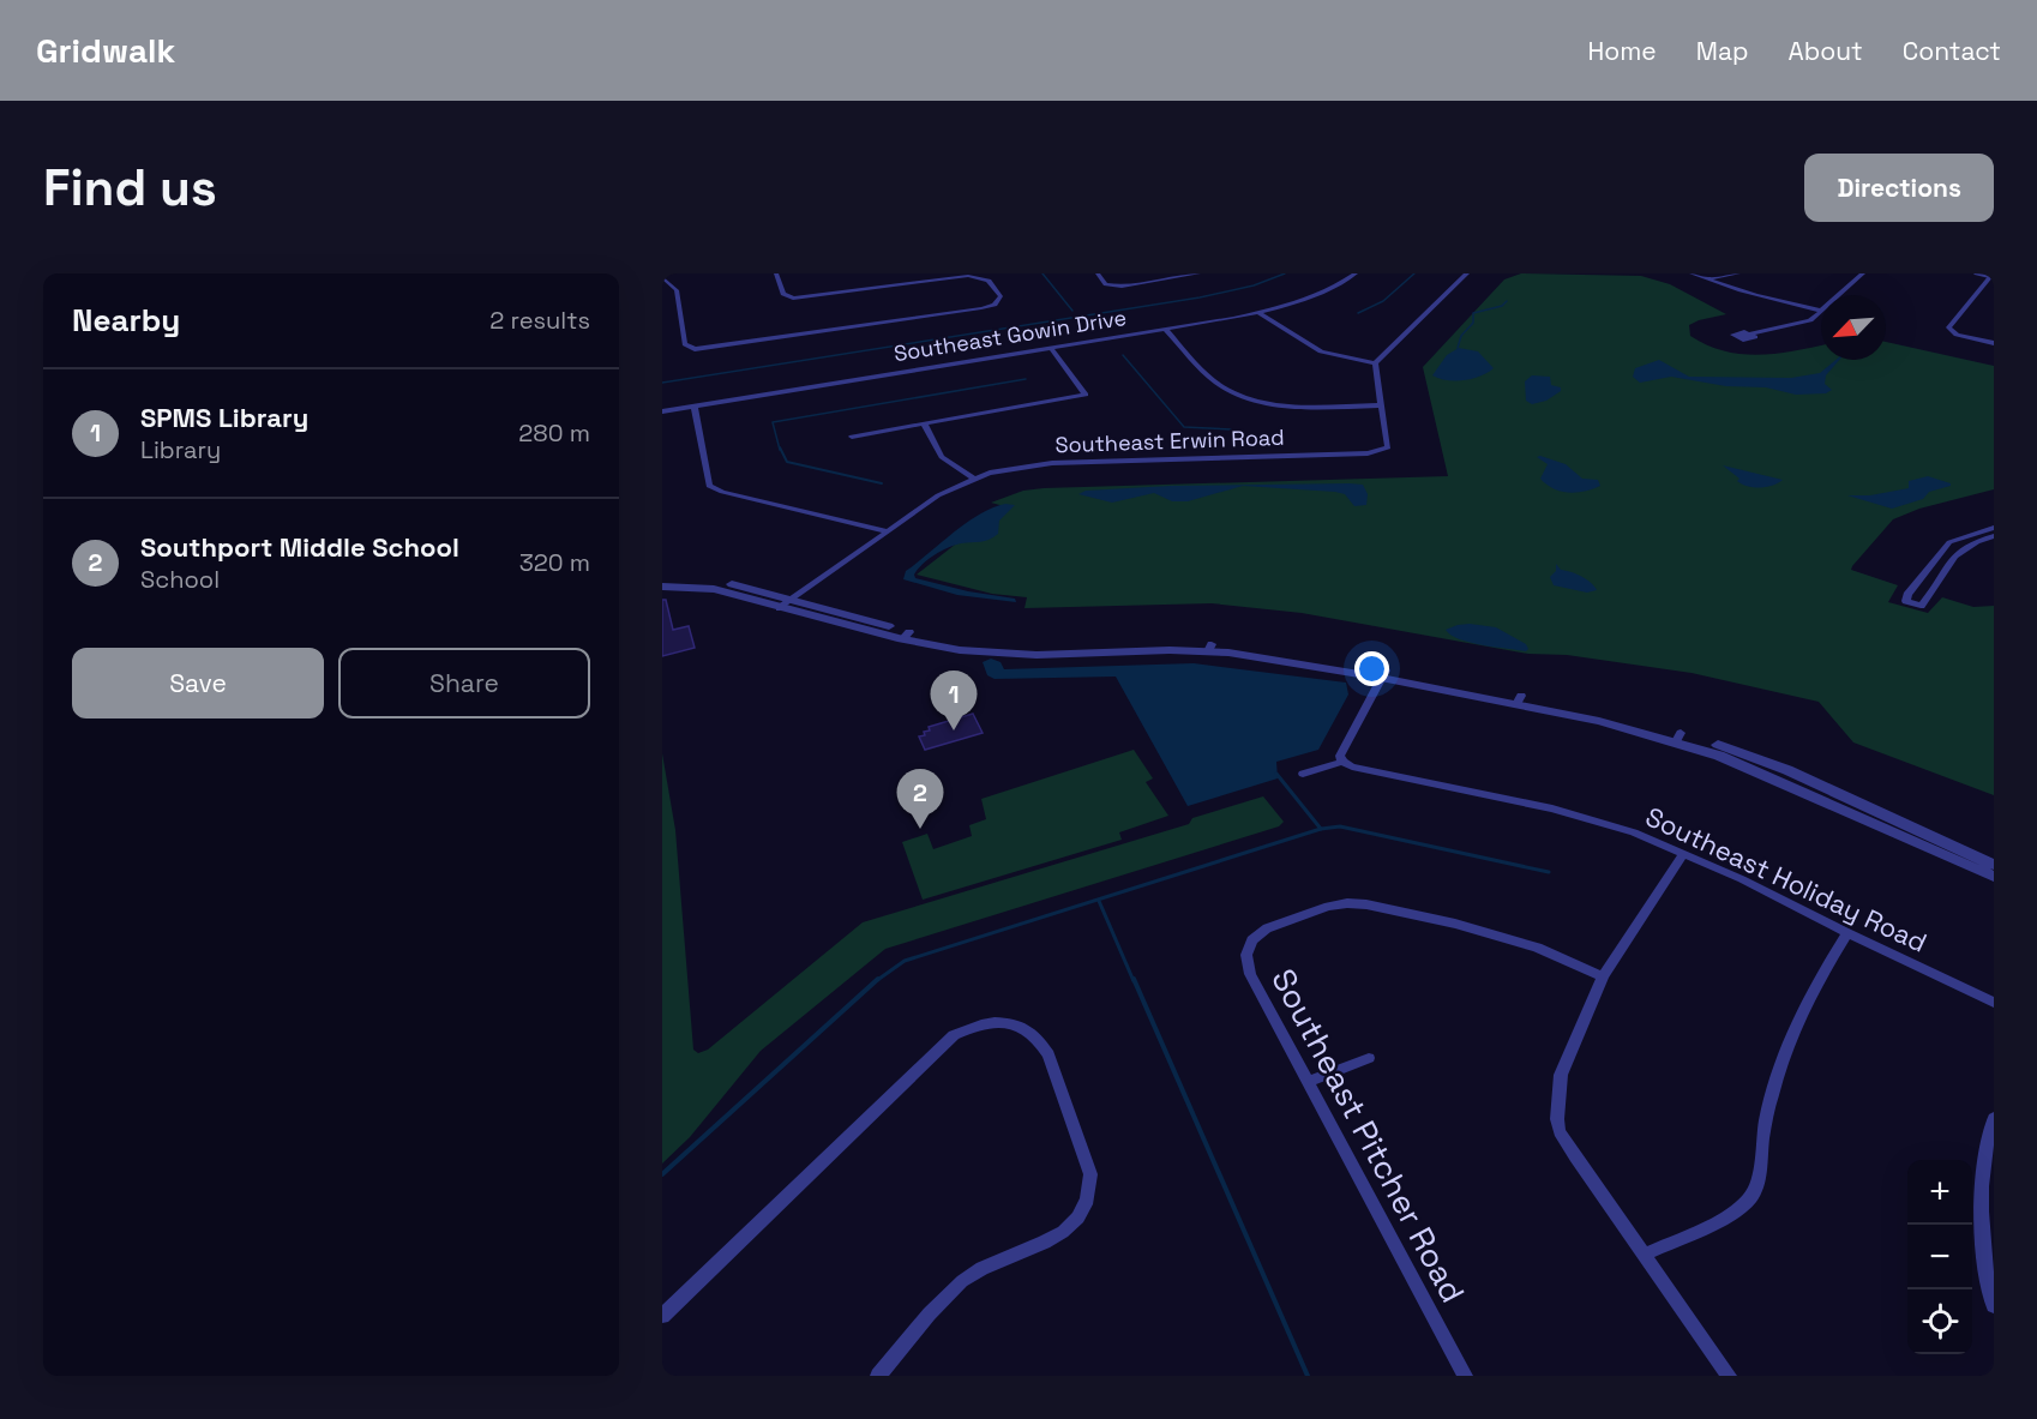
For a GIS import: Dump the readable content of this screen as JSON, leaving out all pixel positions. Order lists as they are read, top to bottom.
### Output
{
  "streets": {
    "street": [
      "Southeast Gowin Drive",
      "Southeast Erwin Road",
      "Southeast Holiday Road",
      "Southeast Pitcher Road"
    ]
  },
  "north": "bottom left",
  "page": {
    "header": "Gridwalk",
    "nav": [
      "Home",
      "Map",
      "About",
      "Contact"
    ],
    "buttons": [
      "Directions",
      ["Save", "Share"]
    ],
    "title": "Find us",
    "heading": ["Nearby", "2 results"],
    "list": [
      {
        "mark": "1",
        "name": "SPMS Library",
        "note": "Library",
        "value": "280 m"
      },
      {
        "mark": "2",
        "name": "Southport Middle School",
        "note": "School",
        "value": "320 m"
      }
    ],
    "pins": ["1", "2"],
    "map_buttons": ["+", "−"]
  }
}
